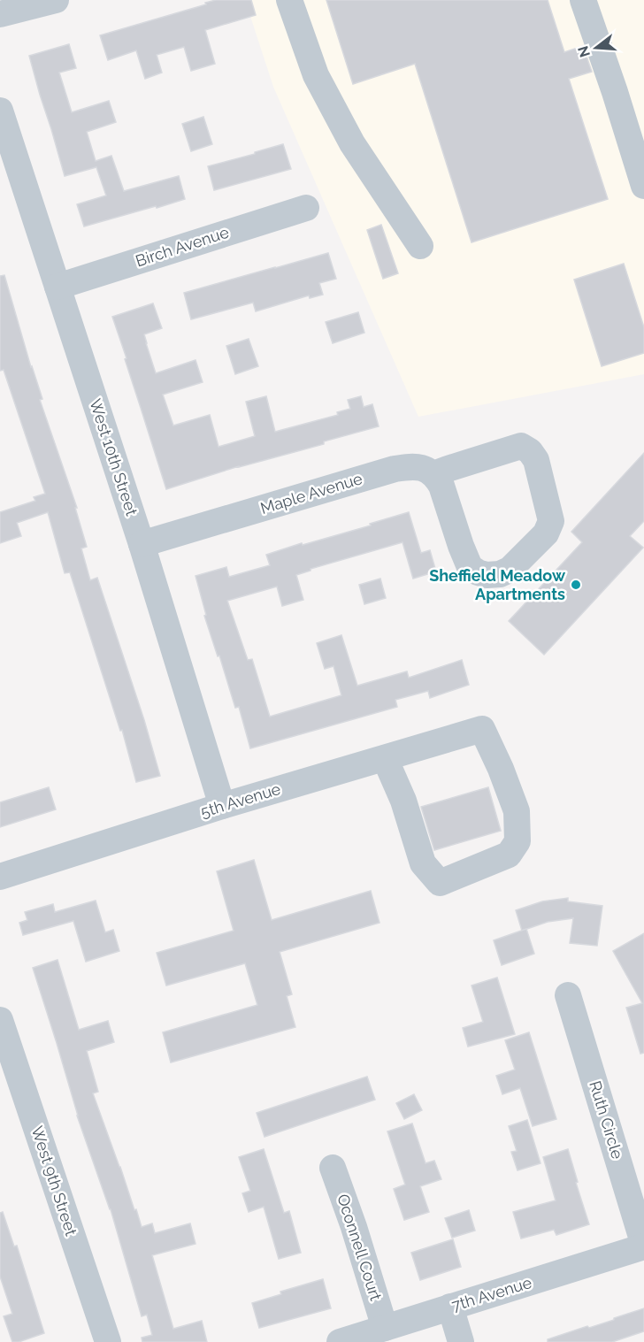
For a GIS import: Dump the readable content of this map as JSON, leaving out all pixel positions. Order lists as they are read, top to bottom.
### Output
{
  "streets": {
    "street": [
      "Birch Avenue",
      "West 10th Street",
      "Maple Avenue",
      "5th Avenue",
      "Ruth Circle",
      "West 9th Street",
      "Oconnell Court",
      "7th Avenue"
    ]
  },
  "crossings": [
    ["Birch Avenue", "West 10th Street"],
    ["West 10th Street", "Maple Avenue"],
    ["West 10th Street", "5th Avenue"],
    ["Ruth Circle", "7th Avenue"],
    ["Oconnell Court", "7th Avenue"]
  ],
  "places": ["Sheffield Meadow Apartments"],
  "north": "left"
}
